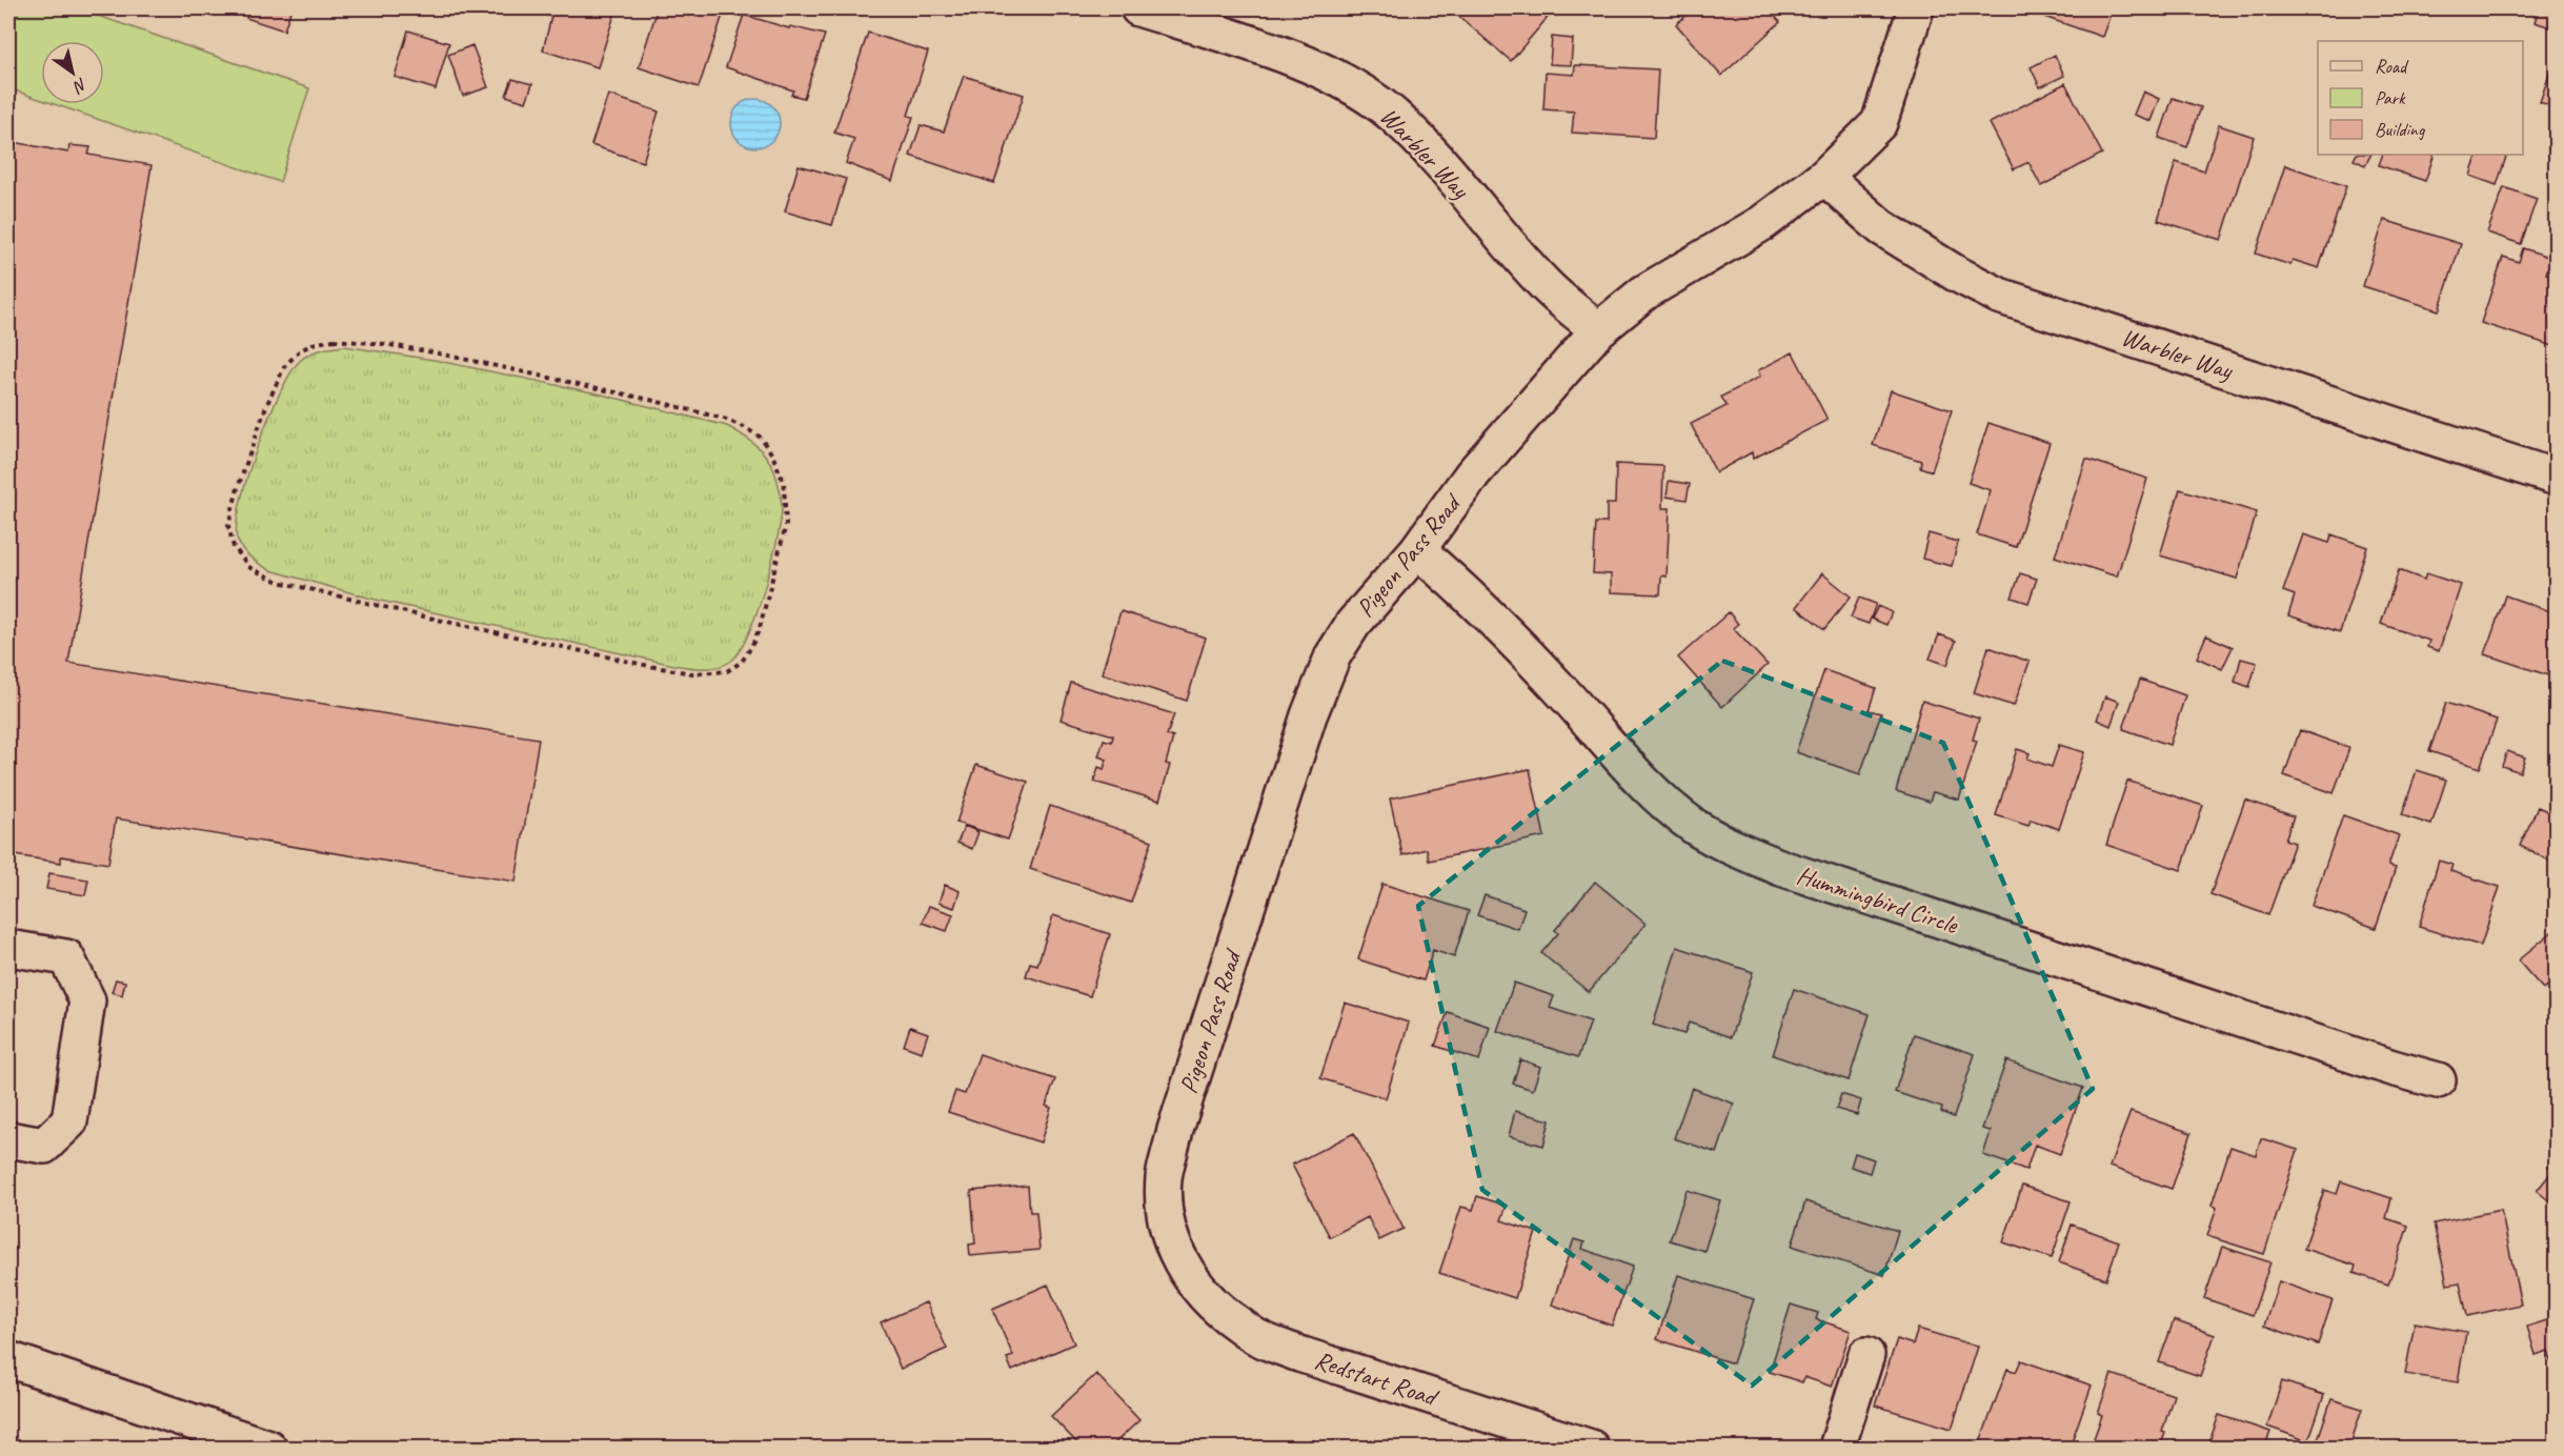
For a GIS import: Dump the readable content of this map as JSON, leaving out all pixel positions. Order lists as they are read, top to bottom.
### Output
{
  "streets": {
    "street": [
      "Warbler Way",
      "Pigeon Pass Road",
      "Hummingbird Circle",
      "Redstart Road"
    ]
  },
  "crossings": [
    ["Warbler Way", "Pigeon Pass Road"],
    ["Pigeon Pass Road", "Hummingbird Circle"],
    ["Pigeon Pass Road", "Redstart Road"]
  ],
  "legend": ["Road", "Park", "Building"],
  "north": "bottom right"
}
